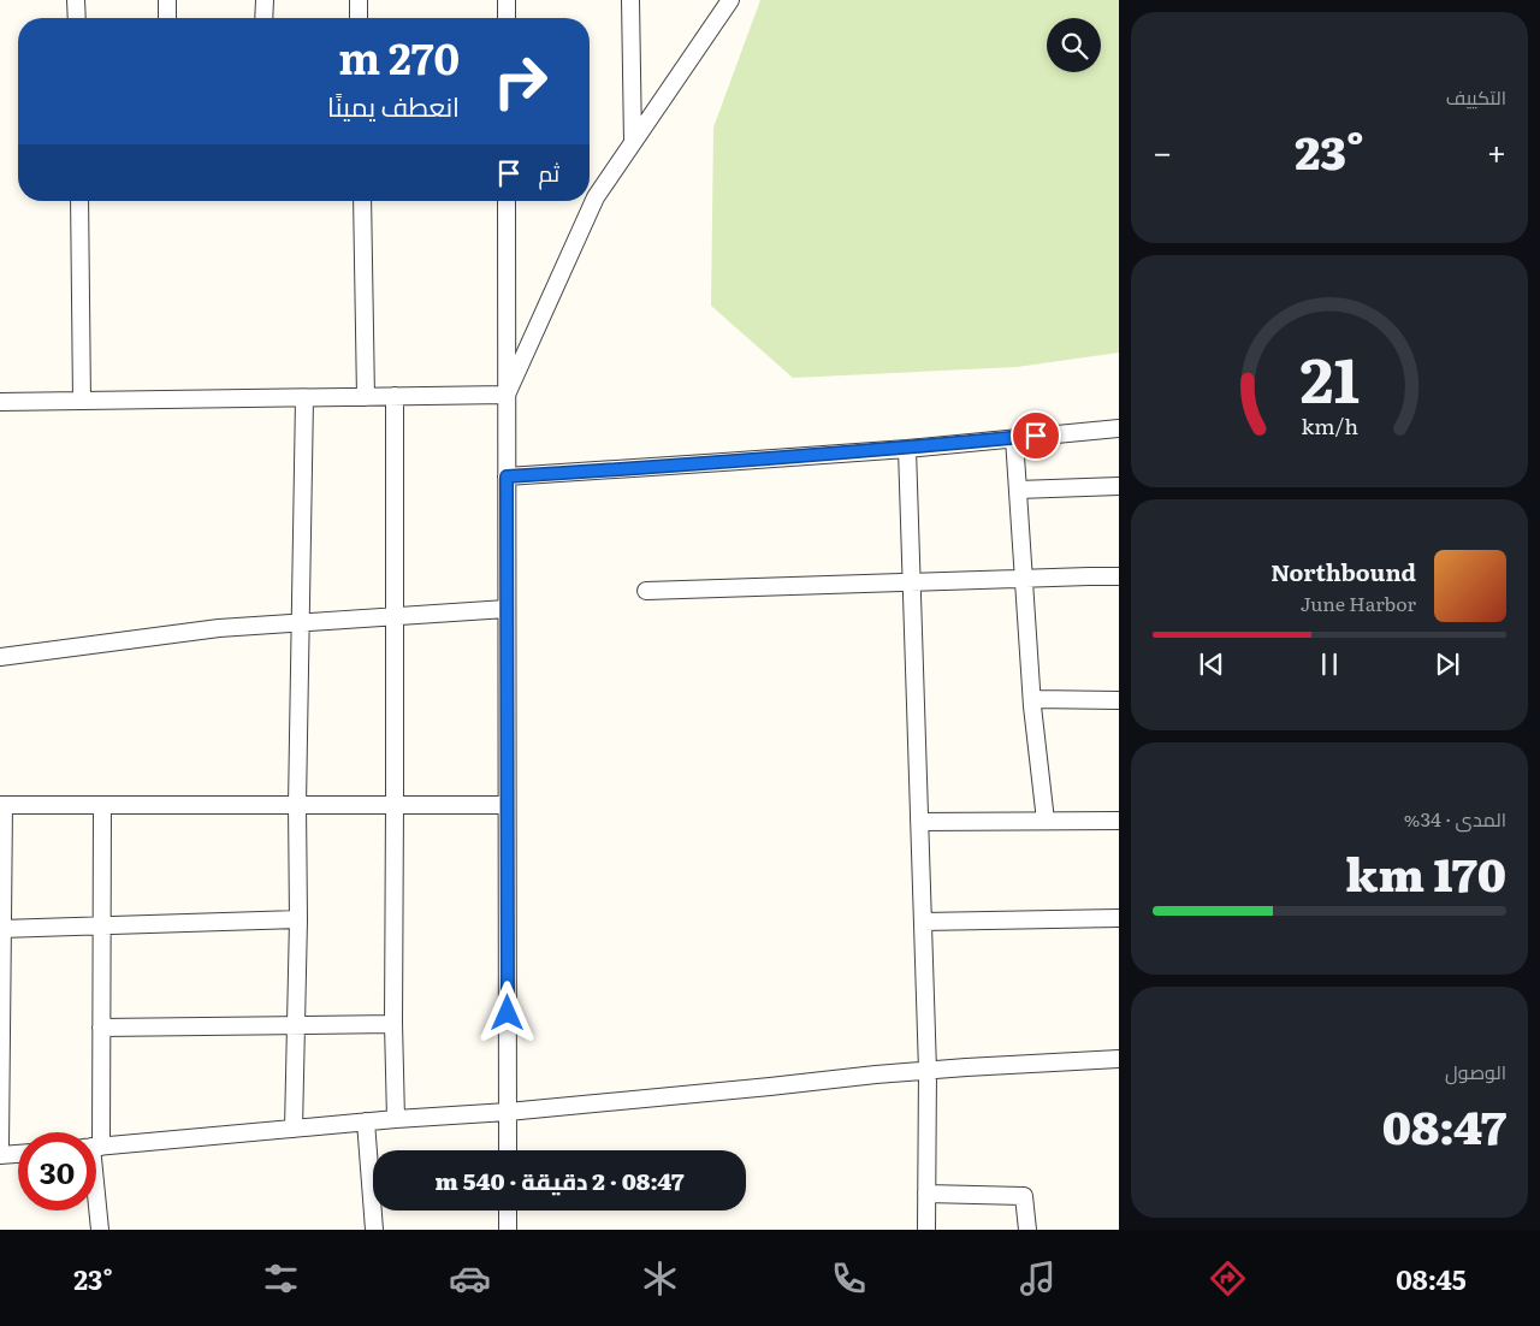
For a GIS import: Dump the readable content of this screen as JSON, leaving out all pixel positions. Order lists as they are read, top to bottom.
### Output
{
  "page": {
    "tile": [
      "التكييف",
      ["المدى · 34%", "170 km"],
      ["الوصول", "08:47"]
    ],
    "turn": ["270 m", "انعطف يمينًا"],
    "heat": ["−", "23°", "+"],
    "then": "ثم",
    "song": ["Northbound", "June Harbor"],
    "limit": "30",
    "trip": "08:47 · 2 دقيقة · 540 m",
    "tabs": ["08:45", "23°"],
    "gauge": ["21", "km/h"]
  }
}
